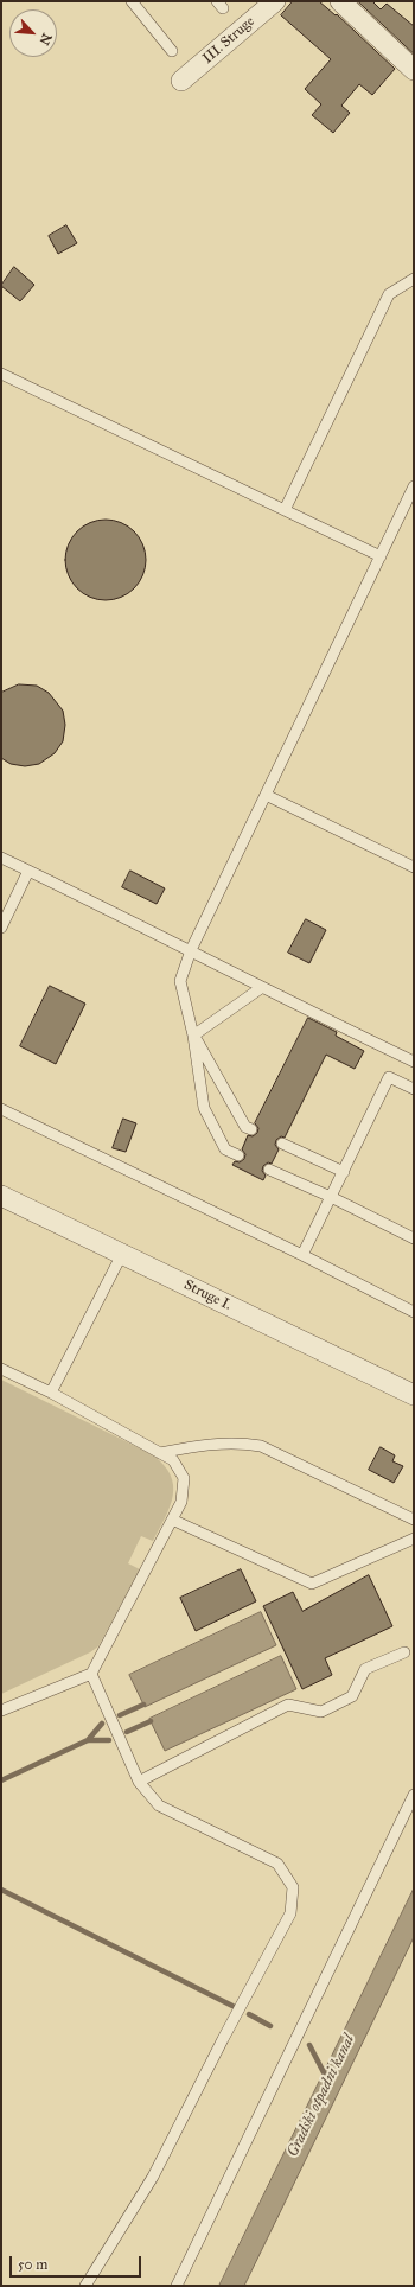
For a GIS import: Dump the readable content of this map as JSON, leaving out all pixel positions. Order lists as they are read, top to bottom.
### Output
{
  "streets": {
    "street": ["III. Struge", "Struge I."]
  },
  "water": ["Gradski otpadni kanal"],
  "scale_bar": "50 m",
  "north": "bottom right"
}
